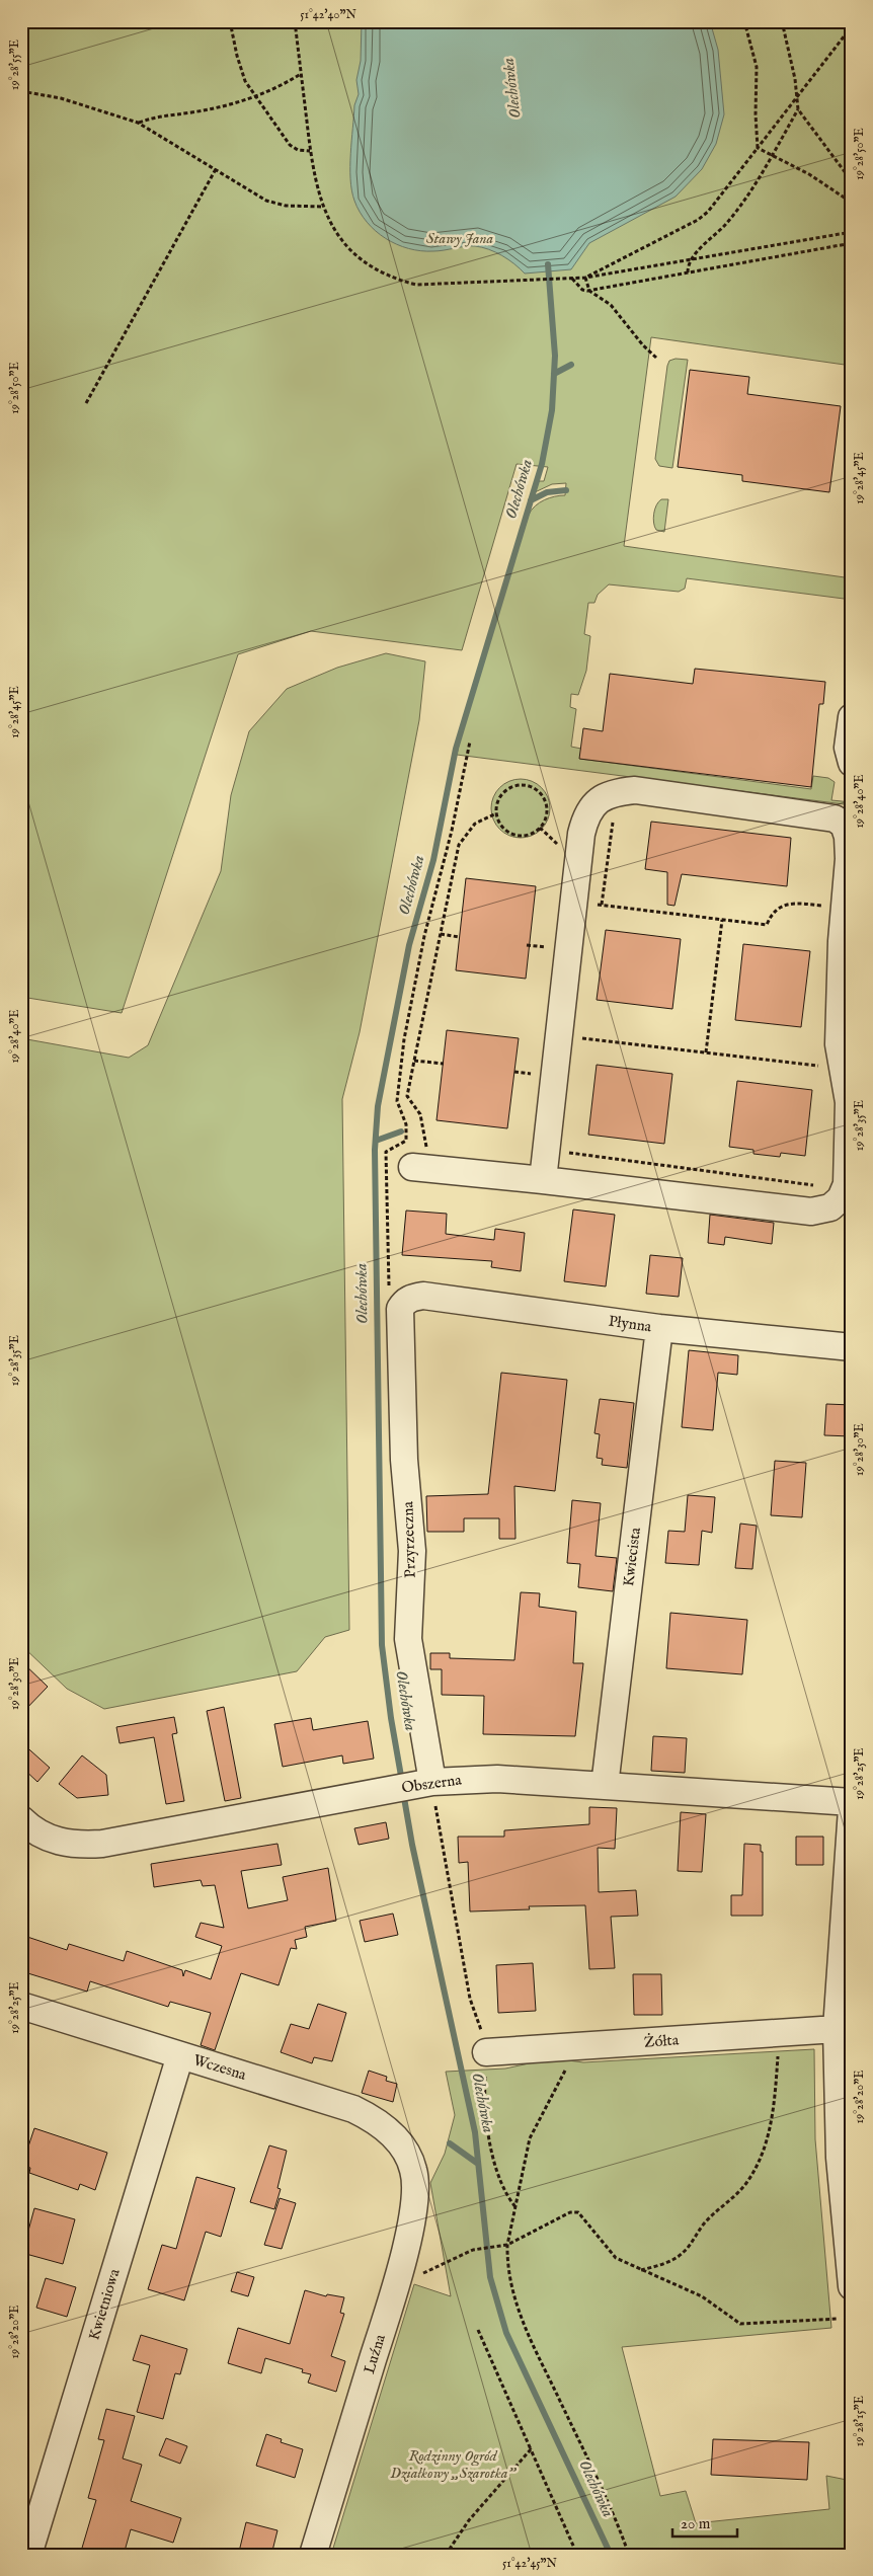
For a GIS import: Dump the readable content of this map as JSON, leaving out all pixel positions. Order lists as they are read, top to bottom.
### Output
{
  "streets": {
    "street": [
      "Płynna",
      "Przyrzeczna",
      "Kwiecista",
      "Obszerna",
      "Żółta",
      "Wczesna",
      "Kwietniowa",
      "Luźna"
    ]
  },
  "crossings": [
    ["Płynna", "Przyrzeczna"],
    ["Płynna", "Kwiecista"],
    ["Przyrzeczna", "Obszerna"],
    ["Kwiecista", "Obszerna"],
    ["Wczesna", "Kwietniowa"],
    ["Wczesna", "Luźna"]
  ],
  "water": ["Olechówka"],
  "parks": ["Stawy Jana", "Rodzinny Ogród Działkowy „Szarotka”"],
  "scale_bar": "20 m",
  "coordinates": [
    "51°42'40\"N",
    "19°28'55\"E",
    "19°28'50\"E",
    "19°28'45\"E",
    "19°28'40\"E",
    "19°28'35\"E",
    "19°28'30\"E",
    "19°28'25\"E",
    "19°28'20\"E",
    "19°28'15\"E",
    "51°42'45\"N"
  ]
}
